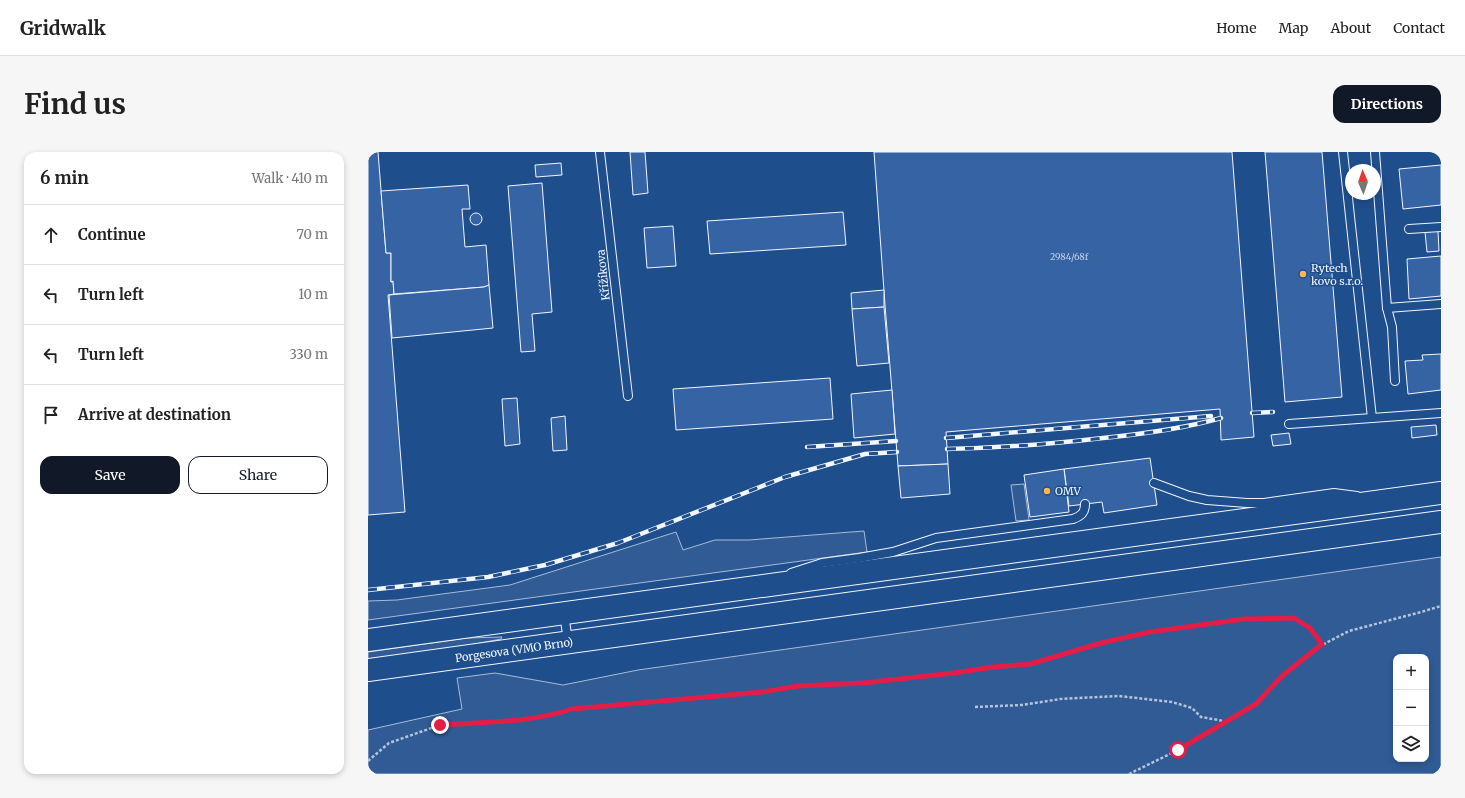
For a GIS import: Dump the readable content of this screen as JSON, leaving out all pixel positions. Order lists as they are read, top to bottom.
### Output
{
  "streets": {
    "highway": ["Porgesova (VMO Brno)"],
    "lane": ["Křížíkova"]
  },
  "places": ["Rytech kovo s.r.o.", "OMV"],
  "house_numbers": ["2984/68f"],
  "north": "top",
  "page": {
    "header": "Gridwalk",
    "nav": [
      "Home",
      "Map",
      "About",
      "Contact"
    ],
    "buttons": [
      "Directions",
      ["Save", "Share"]
    ],
    "title": "Find us",
    "heading": ["6 min", "Walk · 410 m"],
    "list": [
      ["Continue", "70 m"],
      ["Turn left", "10 m"],
      ["Turn left", "330 m"],
      "Arrive at destination"
    ],
    "map_buttons": ["+", "−"]
  }
}
